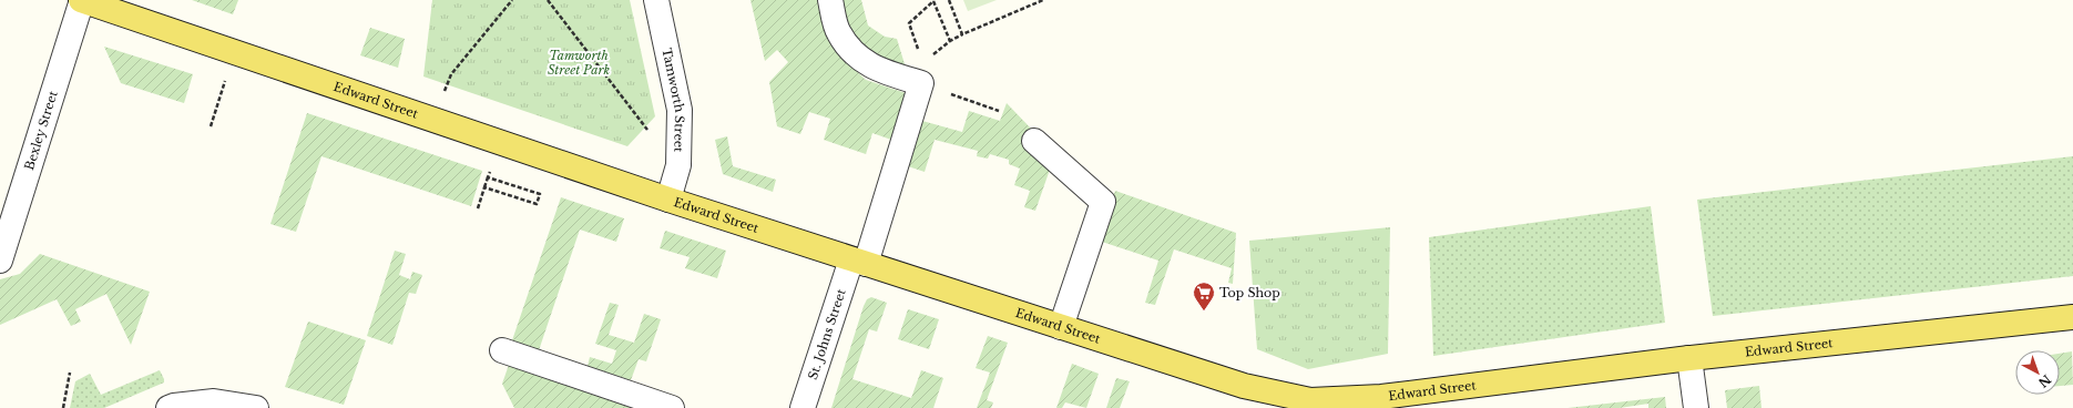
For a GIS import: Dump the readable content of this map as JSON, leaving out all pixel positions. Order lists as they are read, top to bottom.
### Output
{
  "streets": {
    "main road": ["Edward Street"],
    "street": ["Tamworth Street", "Bexley Street", "St. Johns Street"]
  },
  "crossings": [
    ["Edward Street", "Tamworth Street"],
    ["Edward Street", "Bexley Street"],
    ["Edward Street", "St. Johns Street"]
  ],
  "parks": ["Tamworth Street Park"],
  "places": {
    "supermarket": ["Top Shop"]
  },
  "north": "bottom right"
}
